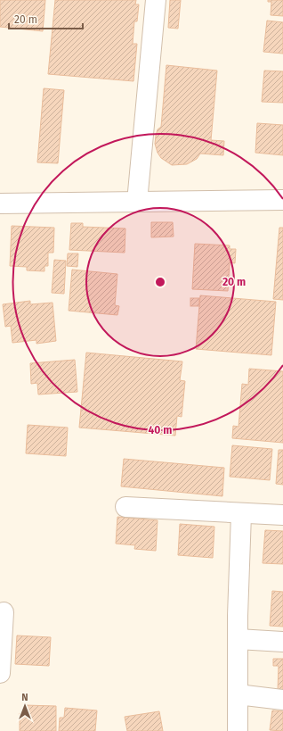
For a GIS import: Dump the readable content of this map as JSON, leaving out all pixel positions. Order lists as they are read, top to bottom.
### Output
{
  "scale_bar": "20 m",
  "north": "top",
  "rings": ["20 m", "40 m"]
}
